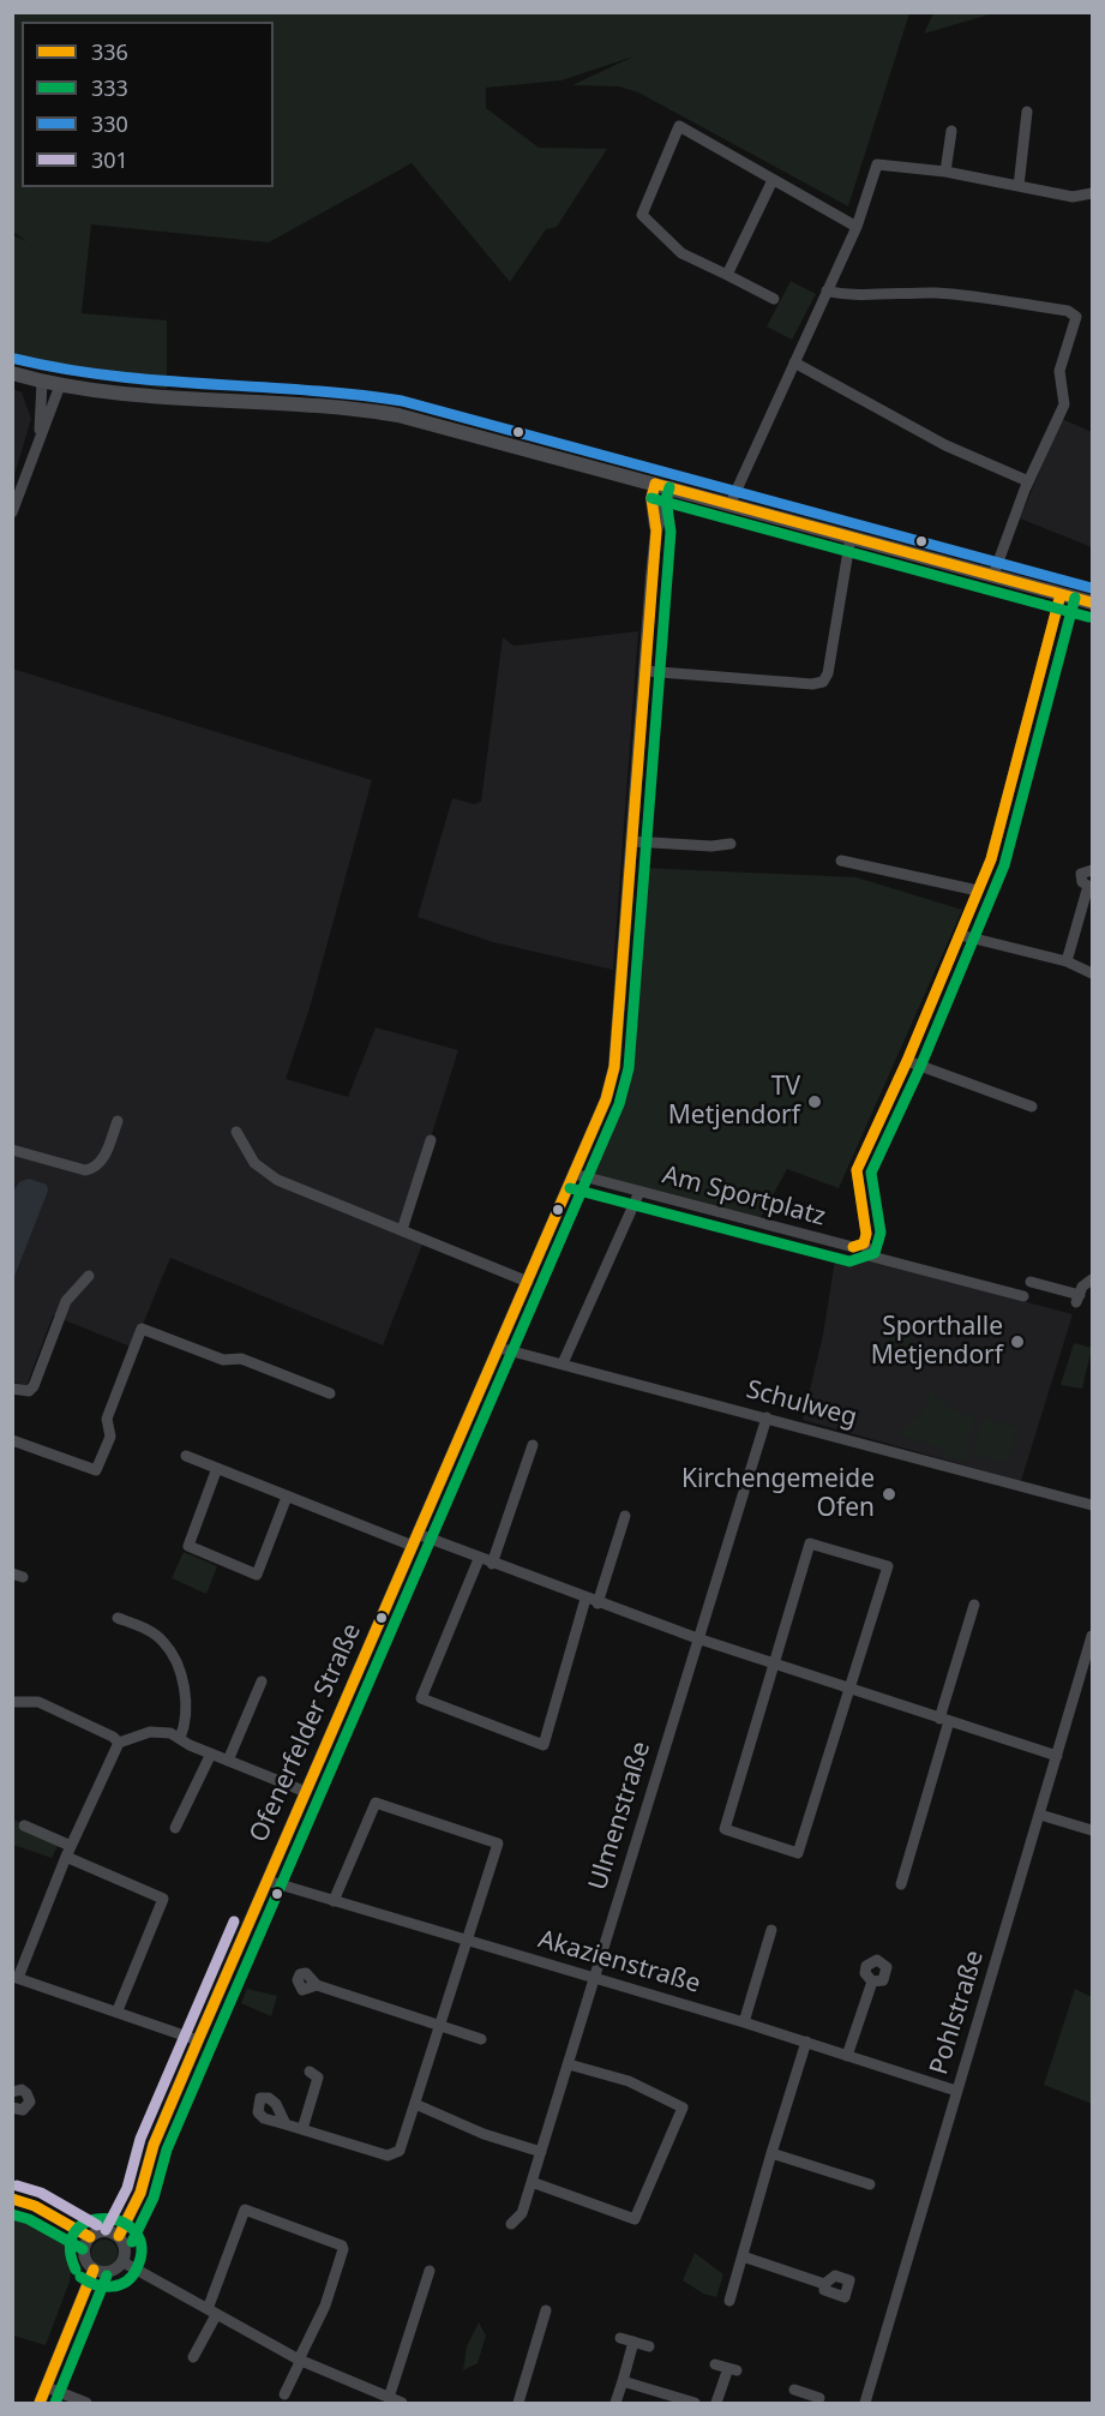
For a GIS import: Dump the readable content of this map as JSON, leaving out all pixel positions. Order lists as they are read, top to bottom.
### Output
{
  "streets": {
    "street": [
      "Am Sportplatz",
      "Schulweg",
      "Ofenerfelder Straße",
      "Ulmenstraße",
      "Akazienstraße",
      "Pohlstraße"
    ]
  },
  "crossings": [
    ["Am Sportplatz", "Ofenerfelder Straße"],
    ["Schulweg", "Ofenerfelder Straße"],
    ["Schulweg", "Ulmenstraße"],
    ["Ofenerfelder Straße", "Akazienstraße"],
    ["Ulmenstraße", "Akazienstraße"],
    ["Akazienstraße", "Pohlstraße"]
  ],
  "places": ["TV Metjendorf", "Sporthalle Metjendorf", "Kirchengemeide Ofen"],
  "lines": [
    "transit line 330",
    "transit line 336",
    "transit line 333",
    "transit line 301"
  ],
  "legend": [
    "336",
    "333",
    "330",
    "301"
  ]
}
